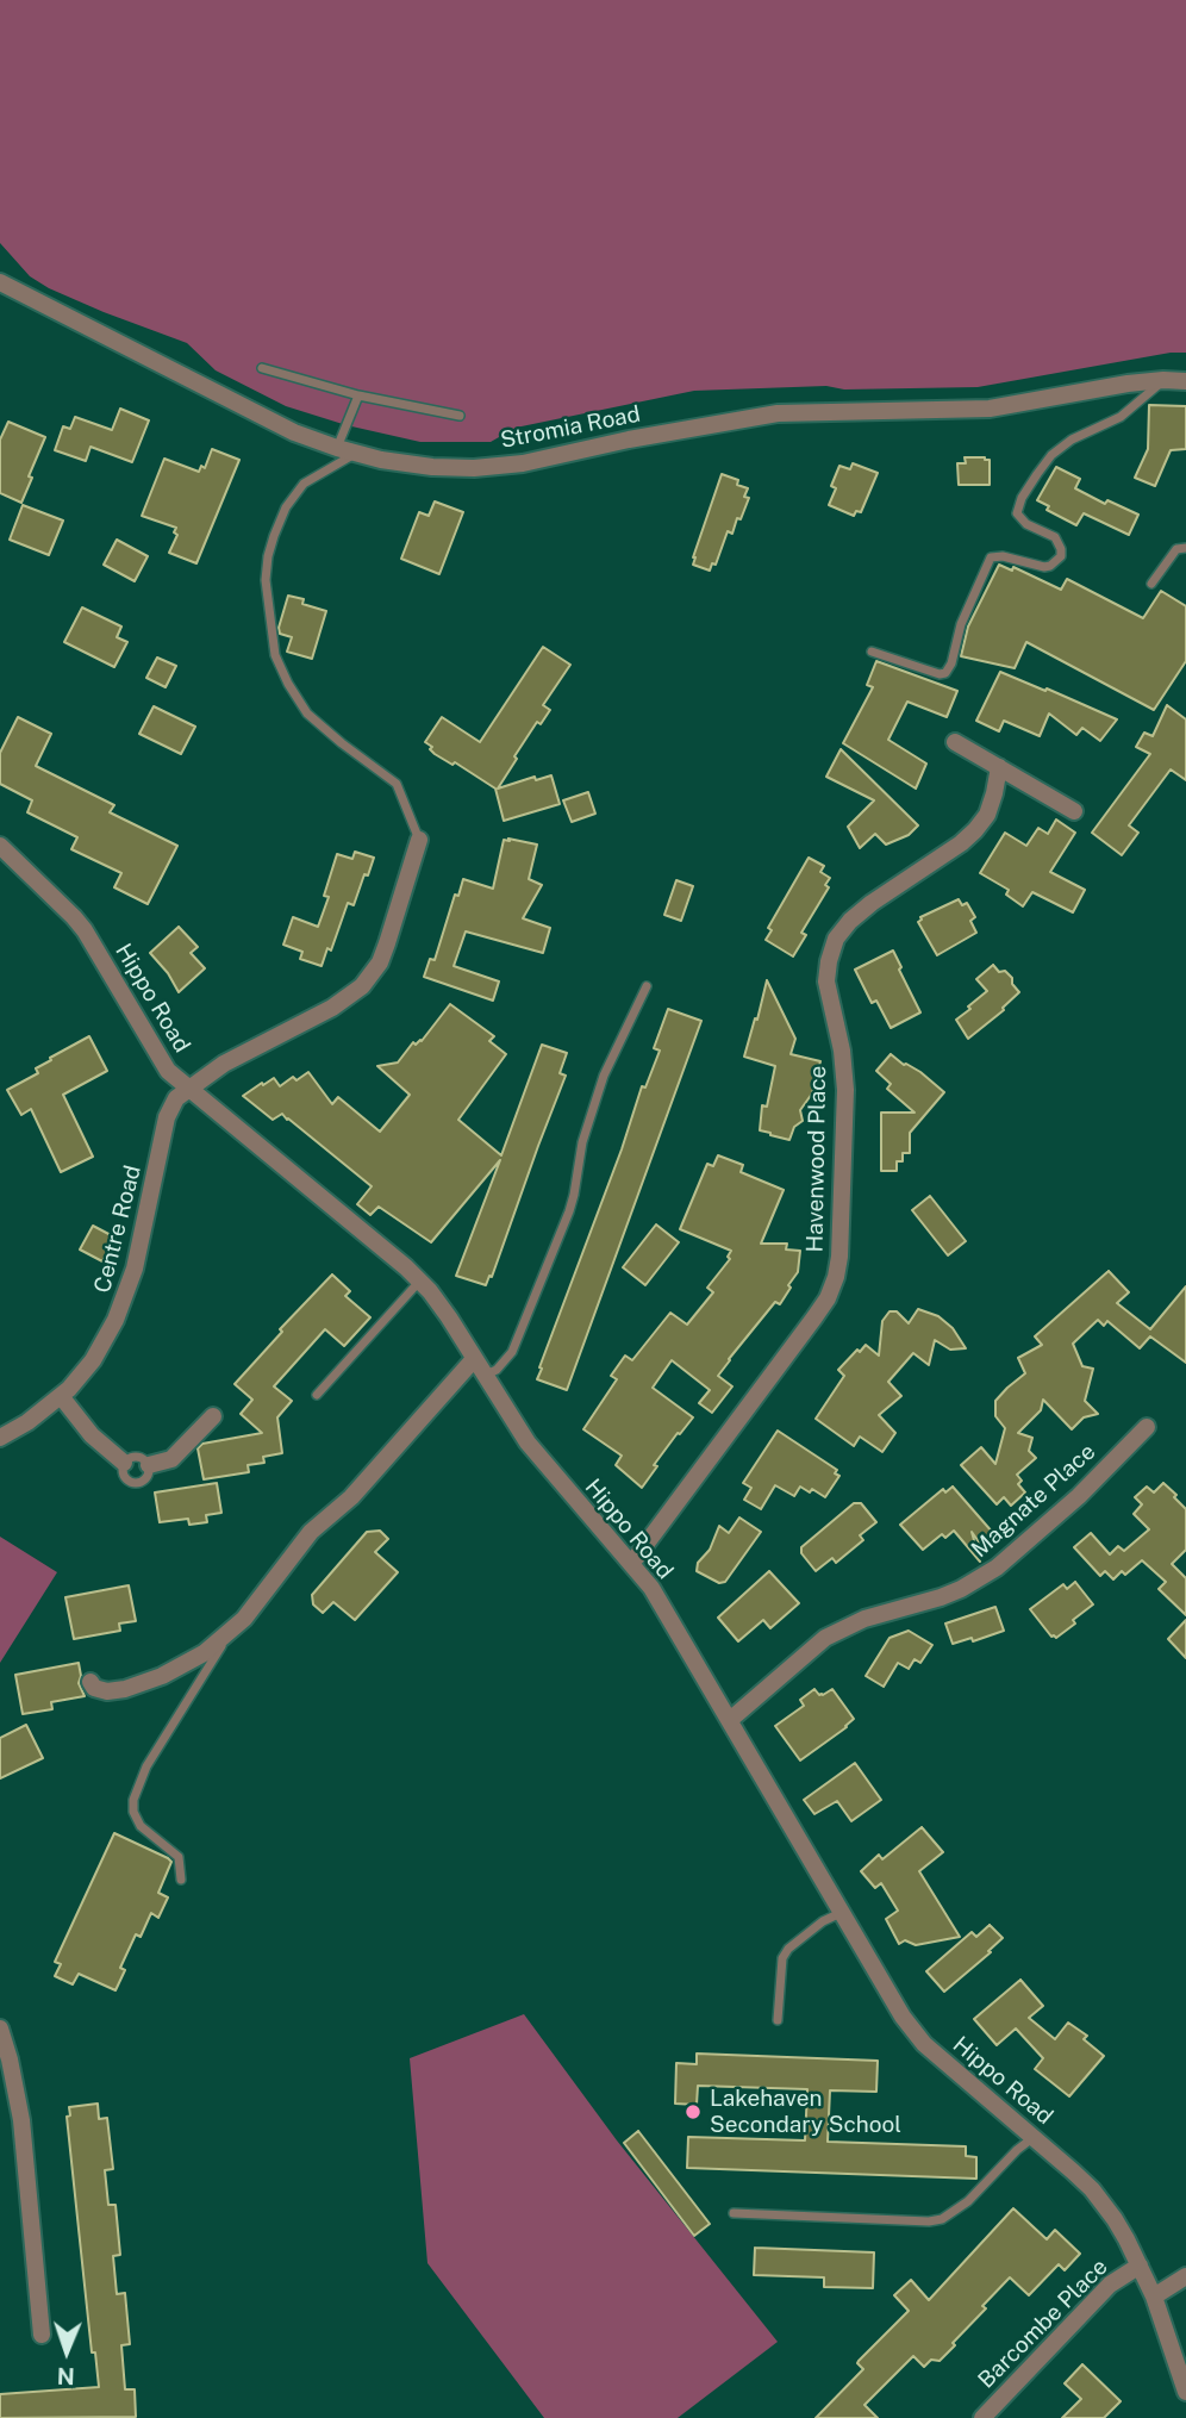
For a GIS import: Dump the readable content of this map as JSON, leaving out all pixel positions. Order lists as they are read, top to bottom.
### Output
{
  "streets": {
    "street": [
      "Stromia Road",
      "Hippo Road",
      "Havenwood Place",
      "Centre Road",
      "Magnate Place",
      "Barcombe Place"
    ]
  },
  "crossings": [
    ["Hippo Road", "Havenwood Place"],
    ["Hippo Road", "Centre Road"],
    ["Hippo Road", "Magnate Place"],
    ["Hippo Road", "Barcombe Place"]
  ],
  "places": ["Lakehaven Secondary School"],
  "north": "bottom"
}
